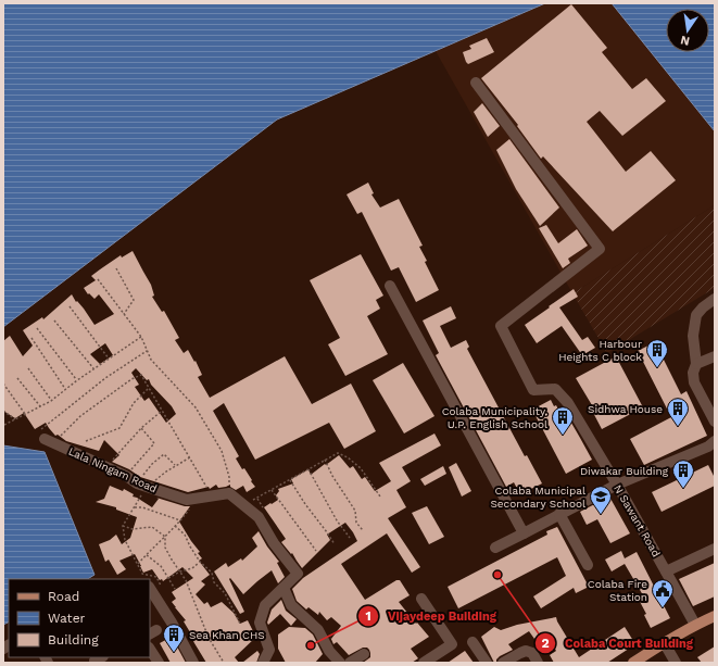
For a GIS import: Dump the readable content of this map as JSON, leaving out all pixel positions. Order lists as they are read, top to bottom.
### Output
{
  "streets": {
    "street": ["Lala Ningam Road", "N Sawant Road"]
  },
  "places": {
    "building": [
      "Harbour Heights C block",
      "Sidhwa House",
      "Colaba Municipality. U.P. English School",
      "Diwakar Building",
      "Sea Khan CHS"
    ],
    "school or university": ["Colaba Municipal Secondary School"],
    "other": ["Colaba Court Building", "Vijaydeep Building"],
    "public building": ["Colaba Fire Station"]
  },
  "legend": ["Road", "Water", "Building"],
  "north": "bottom"
}
